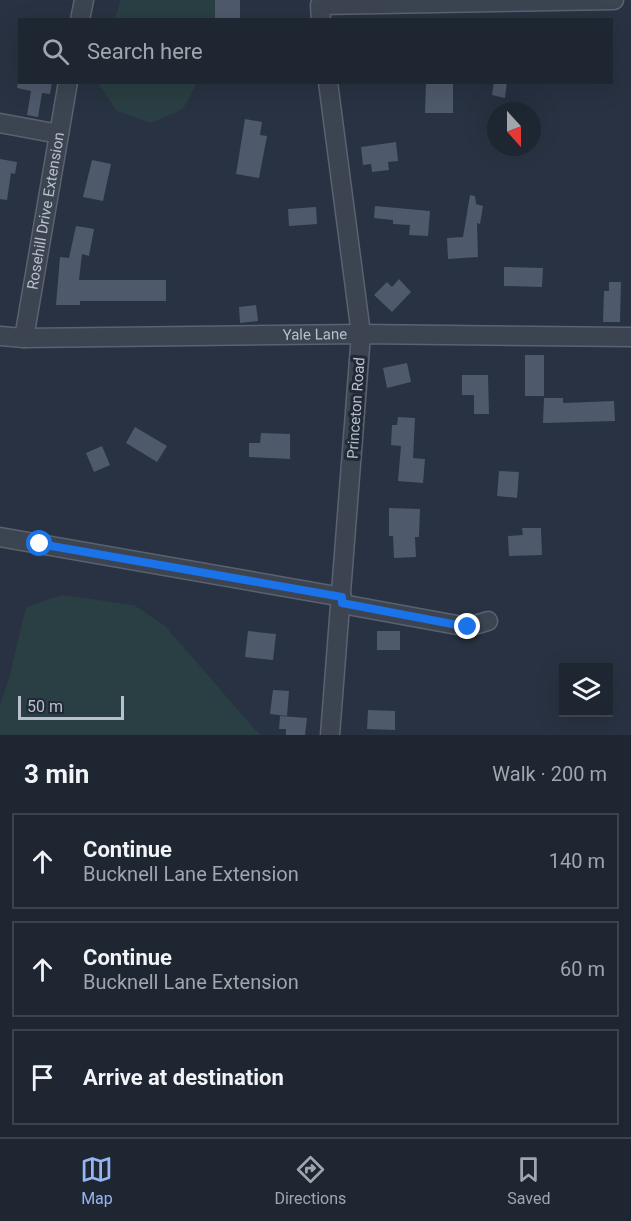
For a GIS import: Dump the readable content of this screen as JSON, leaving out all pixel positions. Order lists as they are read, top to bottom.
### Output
{
  "streets": {
    "street": ["Rosehill Drive Extension", "Yale Lane", "Princeton Road"]
  },
  "crossings": [
    ["Rosehill Drive Extension", "Yale Lane"],
    ["Yale Lane", "Princeton Road"]
  ],
  "scale_bar": "50 m",
  "north": "bottom",
  "page": {
    "search": "Search here",
    "scale": "50 m",
    "heading": ["3 min", "Walk · 200 m"],
    "list": [
      ["Continue", "Bucknell Lane Extension", "140 m"],
      ["Continue", "Bucknell Lane Extension", "60 m"],
      "Arrive at destination"
    ],
    "nav": ["Map", "Directions", "Saved"]
  }
}
